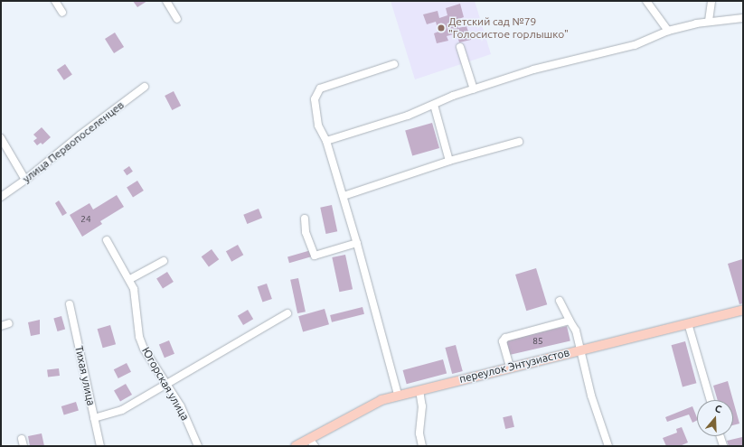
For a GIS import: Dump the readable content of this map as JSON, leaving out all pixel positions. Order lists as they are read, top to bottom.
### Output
{
  "streets": {
    "main road": ["переулок Энтузиастов"],
    "street": ["улица Первопоселенцев", "Тихая улица", "Югорская улица"]
  },
  "places": ["Детский сад №79 \"Голосистое горлышко\""],
  "house_numbers": ["24", "85"],
  "north": "top"
}
